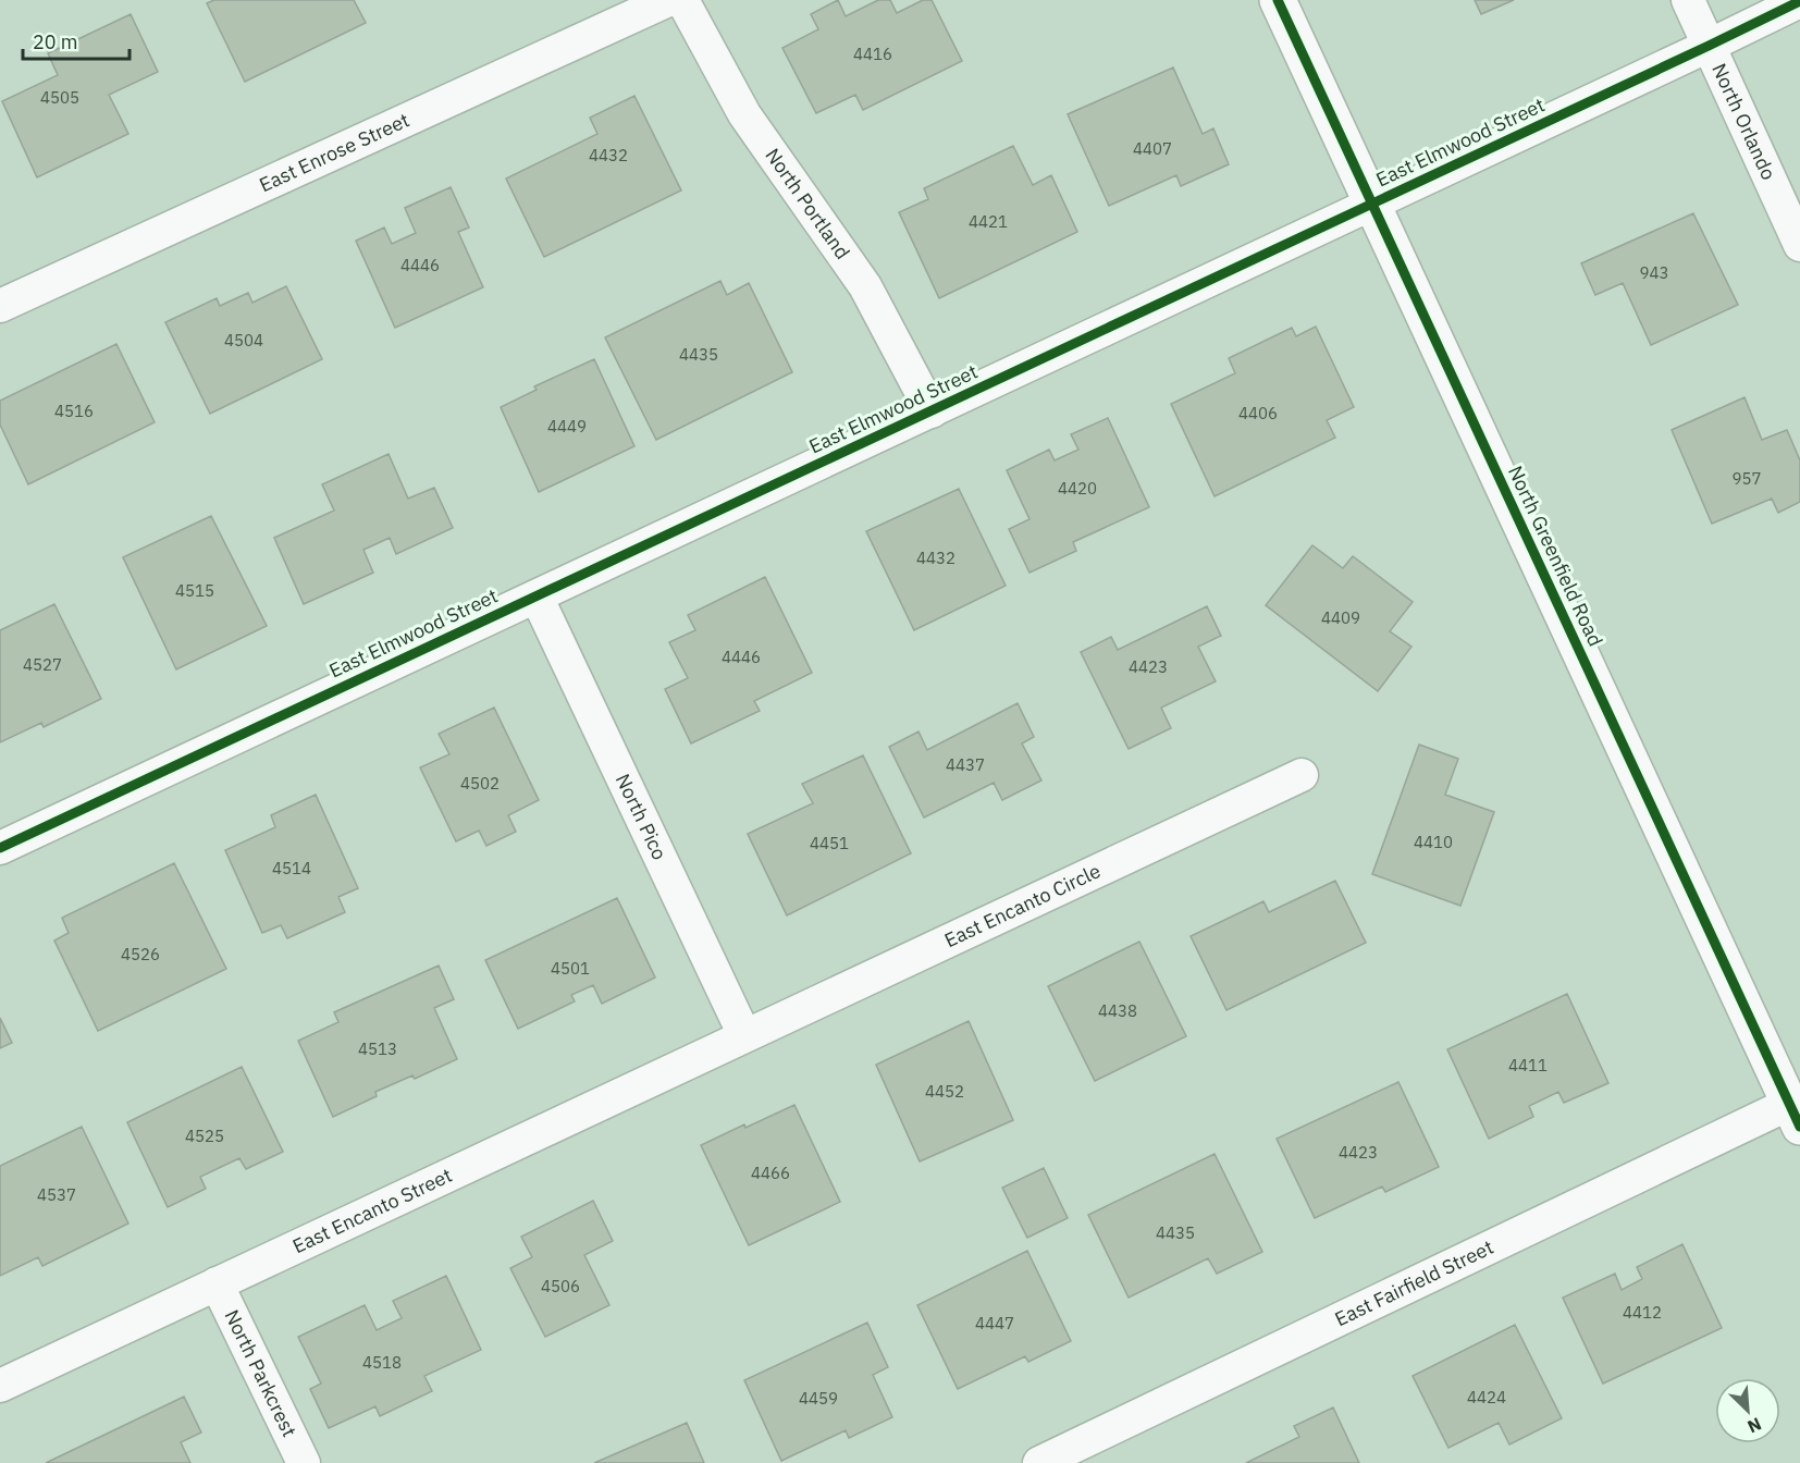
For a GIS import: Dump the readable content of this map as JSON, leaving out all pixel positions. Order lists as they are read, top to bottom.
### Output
{
  "streets": {
    "main road": ["North Greenfield Road"],
    "street": [
      "North Orlando",
      "East Elmwood Street",
      "East Enrose Street",
      "North Portland",
      "North Pico",
      "East Encanto Circle",
      "East Encanto Street",
      "East Fairfield Street",
      "North Parkcrest"
    ]
  },
  "crossings": [
    ["North Orlando", "East Elmwood Street"],
    ["East Elmwood Street", "North Portland"],
    ["East Elmwood Street", "North Greenfield Road"],
    ["East Elmwood Street", "North Pico"],
    ["North Greenfield Road", "East Fairfield Street"],
    ["North Pico", "East Encanto Circle"],
    ["North Pico", "East Encanto Street"],
    ["East Encanto Circle", "East Encanto Street"],
    ["East Encanto Street", "North Parkcrest"]
  ],
  "house_numbers": [
    "4416",
    "4505",
    "4407",
    "4432",
    "4421",
    "4446",
    "943",
    "4504",
    "4435",
    "4516",
    "4406",
    "4449",
    "957",
    "4420",
    "4432",
    "4515",
    "4409",
    "4446",
    "4527",
    "4423",
    "4437",
    "4502",
    "4410",
    "4451",
    "4514",
    "4526",
    "4501",
    "4438",
    "4513",
    "4411",
    "4452",
    "4525",
    "4423",
    "4466",
    "4537",
    "4435",
    "4506",
    "4412",
    "4447",
    "4518",
    "4424",
    "4459"
  ],
  "scale_bar": "20 m",
  "north": "bottom right"
}
